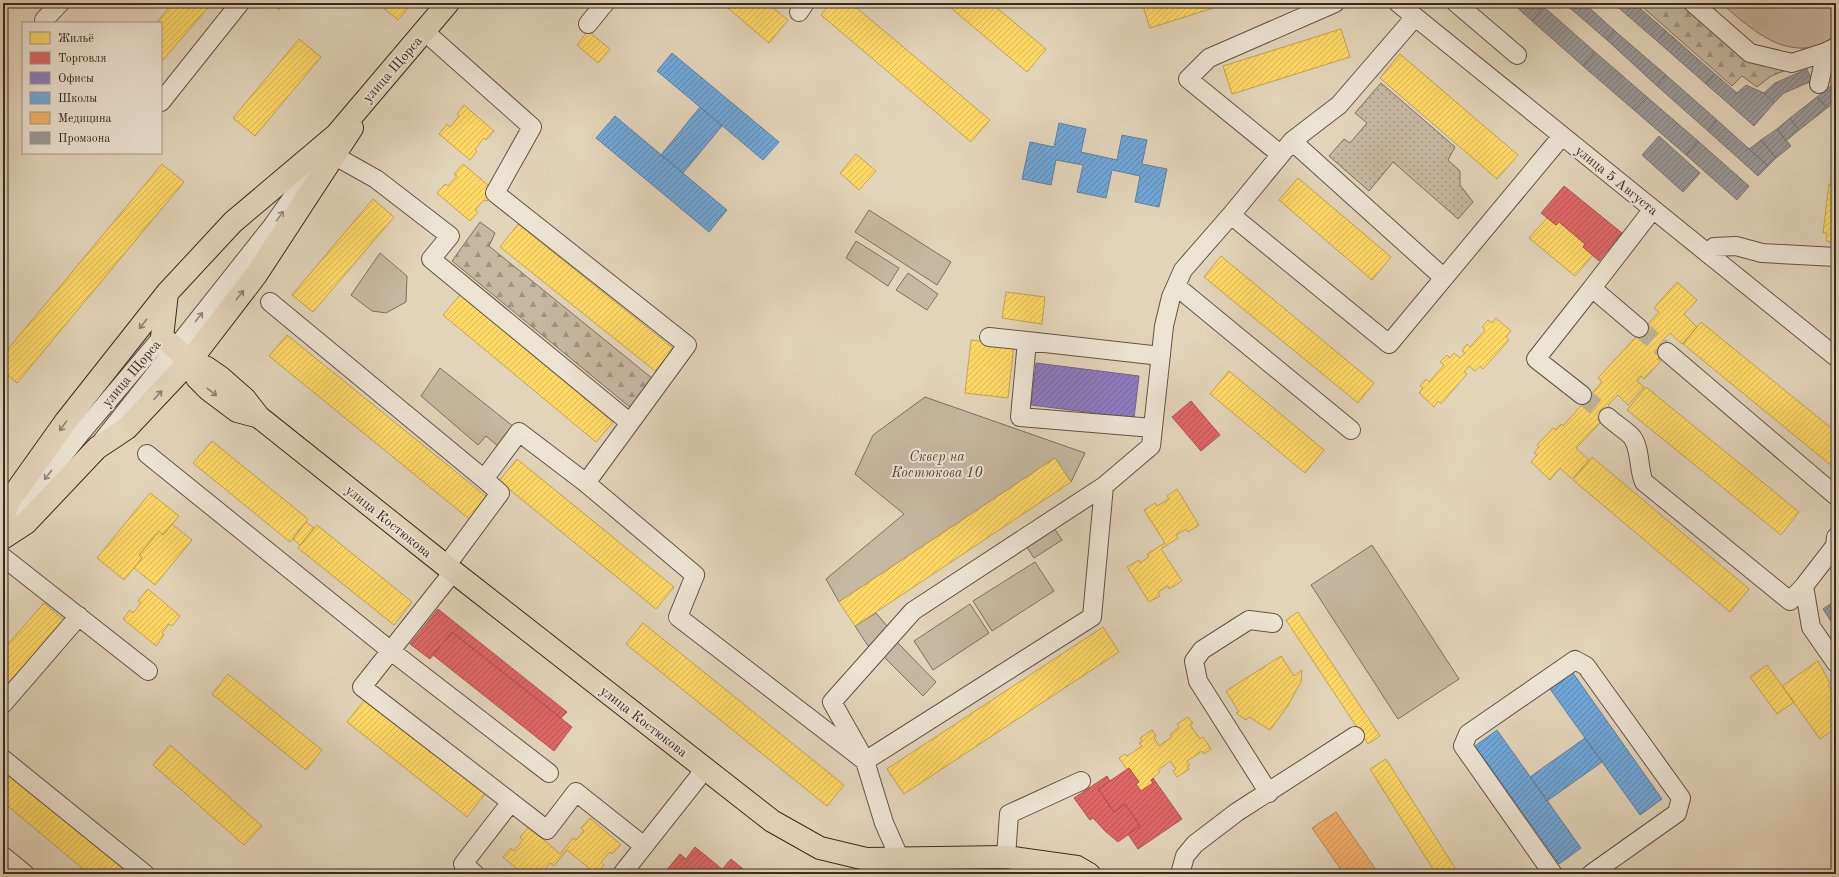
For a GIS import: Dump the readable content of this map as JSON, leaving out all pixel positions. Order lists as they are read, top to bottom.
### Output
{
  "streets": {
    "main road": ["улица Щорса", "улица Костюкова"],
    "street": ["улица 5 Августа"]
  },
  "crossings": [
    ["улица Щорса", "улица Костюкова"]
  ],
  "parks": ["Сквер на Костюкова 10"],
  "legend": [
    "Жильё",
    "Торговля",
    "Офисы",
    "Школы",
    "Медицина",
    "Промзона"
  ]
}
